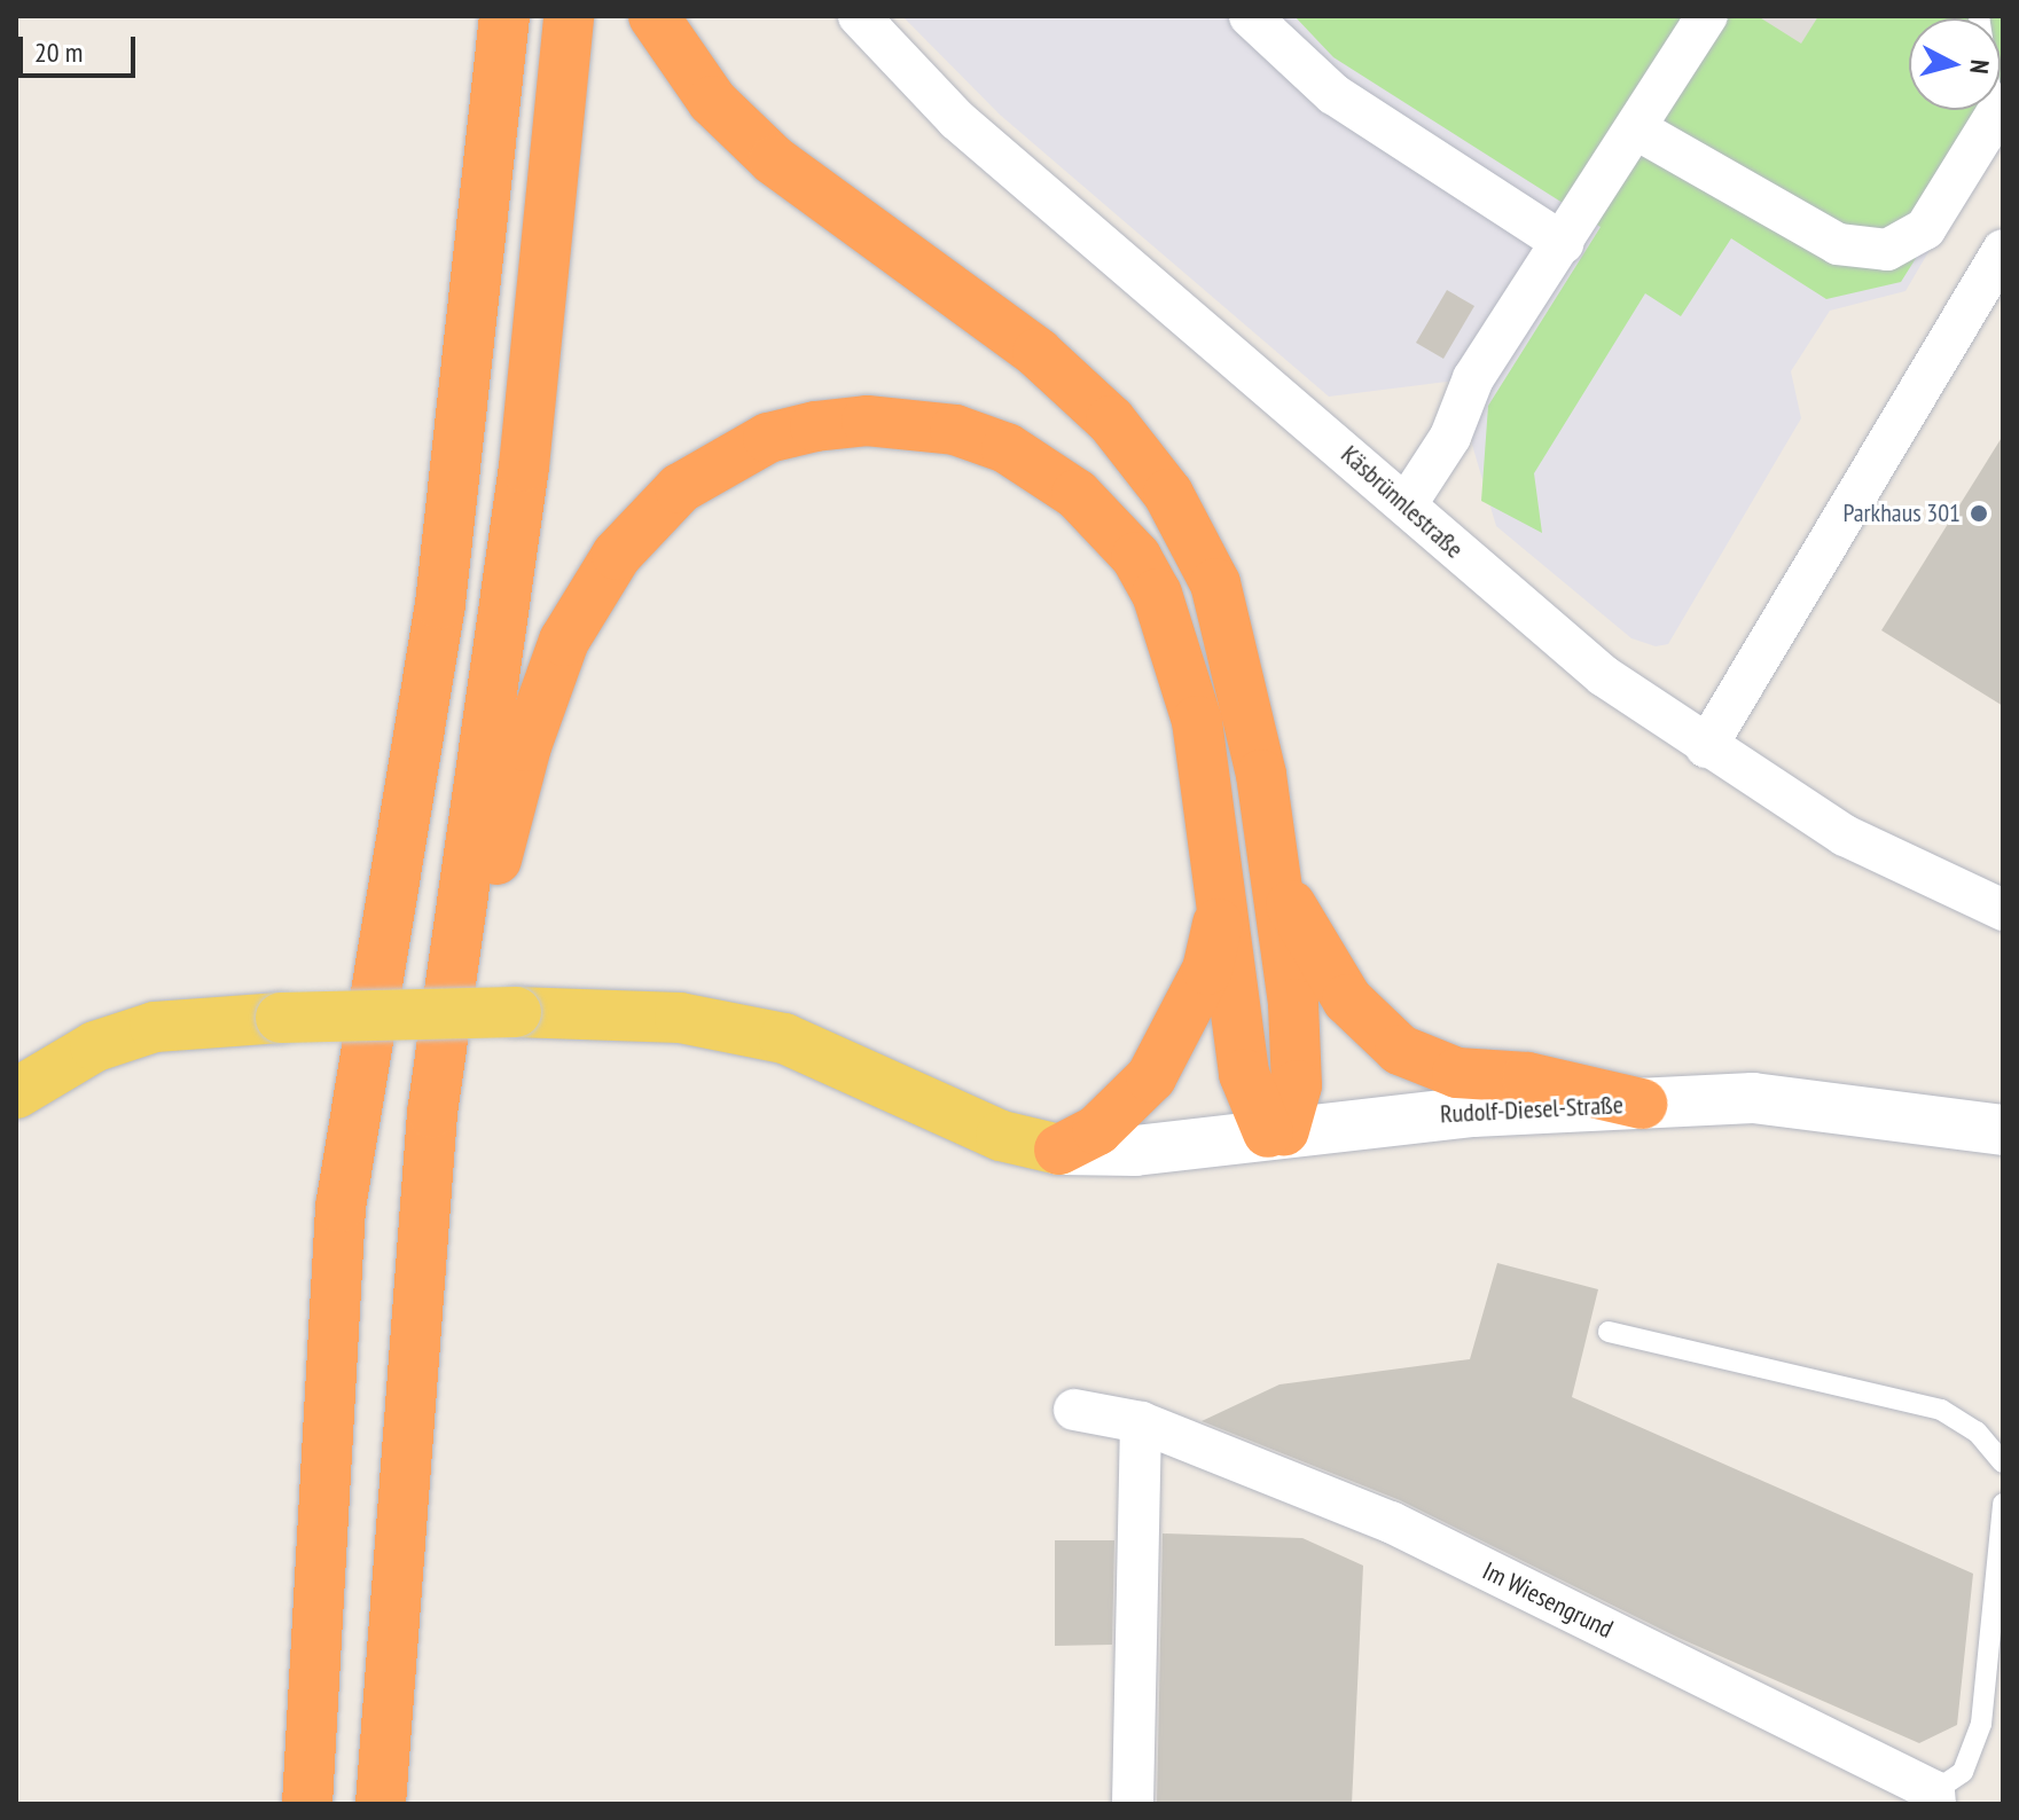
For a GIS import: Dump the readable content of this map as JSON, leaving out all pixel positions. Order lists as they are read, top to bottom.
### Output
{
  "streets": {
    "main road": ["Rudolf-Diesel-Straße"],
    "street": ["Käsbrünnlestraße", "Im Wiesengrund"]
  },
  "places": ["Parkhaus 301"],
  "scale_bar": "20 m",
  "north": "right"
}
